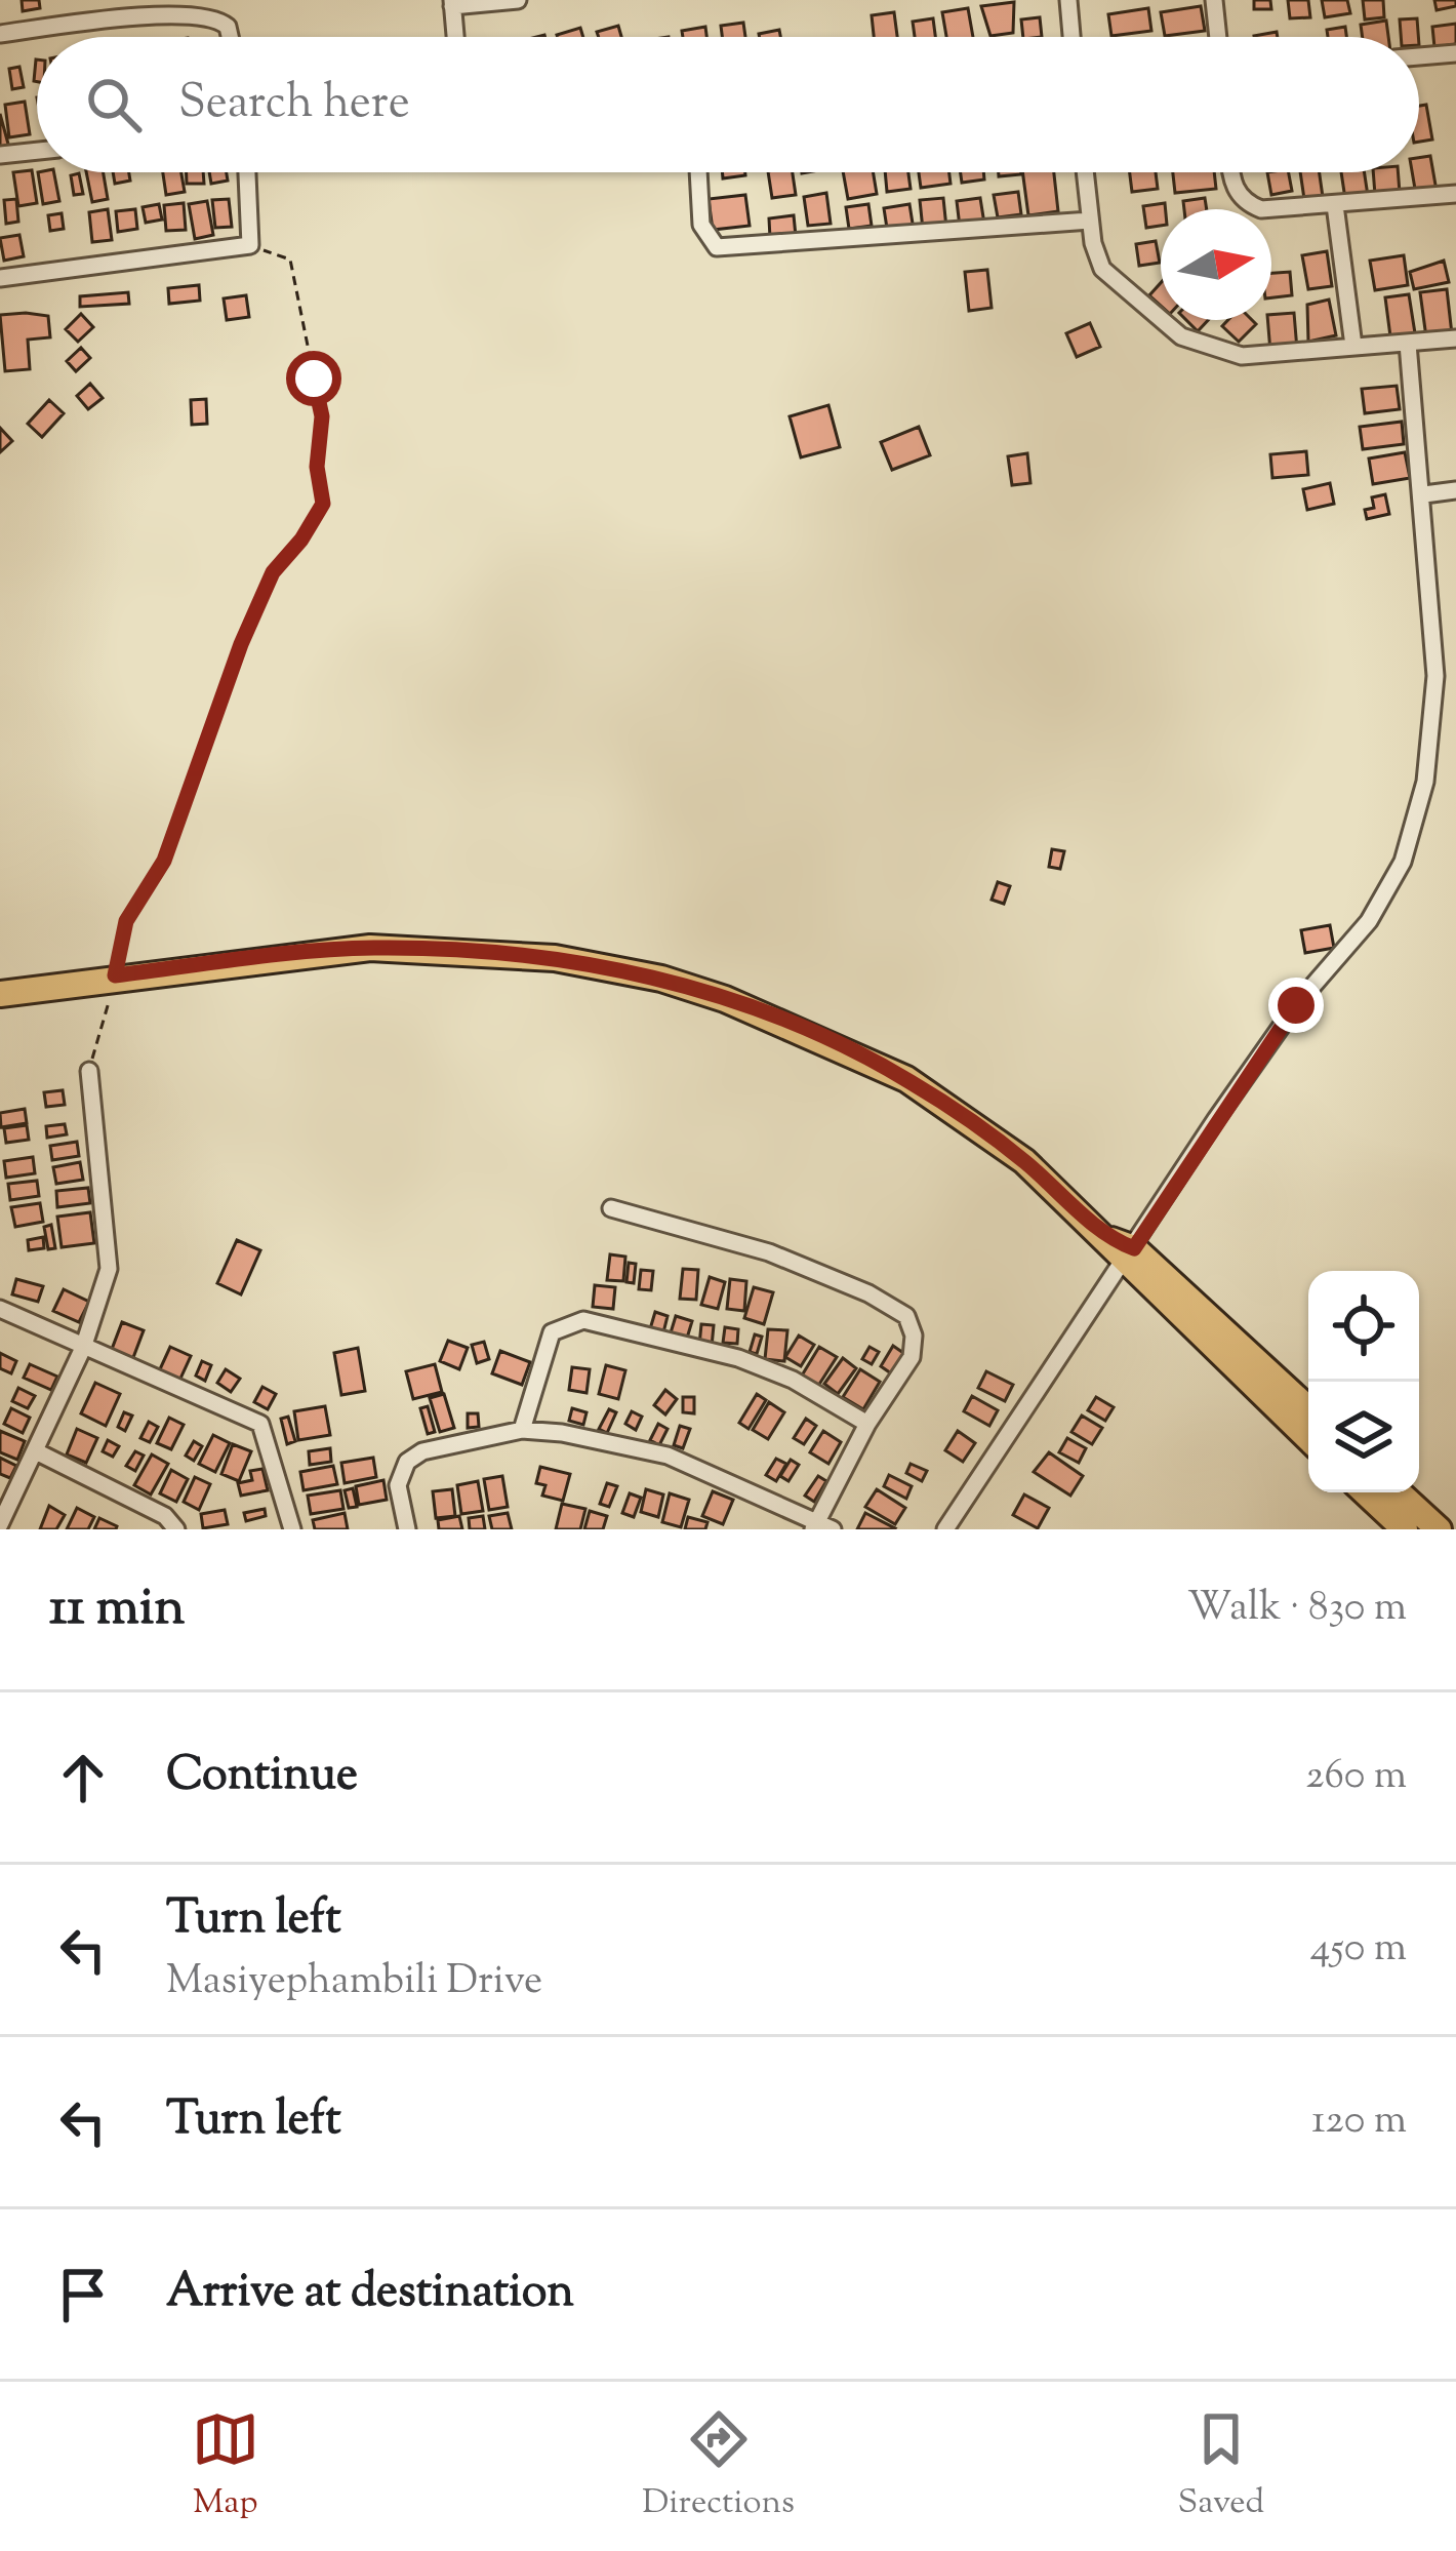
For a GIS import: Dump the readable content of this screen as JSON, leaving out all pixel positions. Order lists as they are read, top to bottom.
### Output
{
  "north": "right",
  "page": {
    "search": "Search here",
    "heading": ["11 min", "Walk · 830 m"],
    "list": [
      ["Continue", "260 m"],
      ["Turn left", "Masiyephambili Drive", "450 m"],
      ["Turn left", "120 m"],
      "Arrive at destination"
    ],
    "nav": ["Map", "Directions", "Saved"]
  }
}
